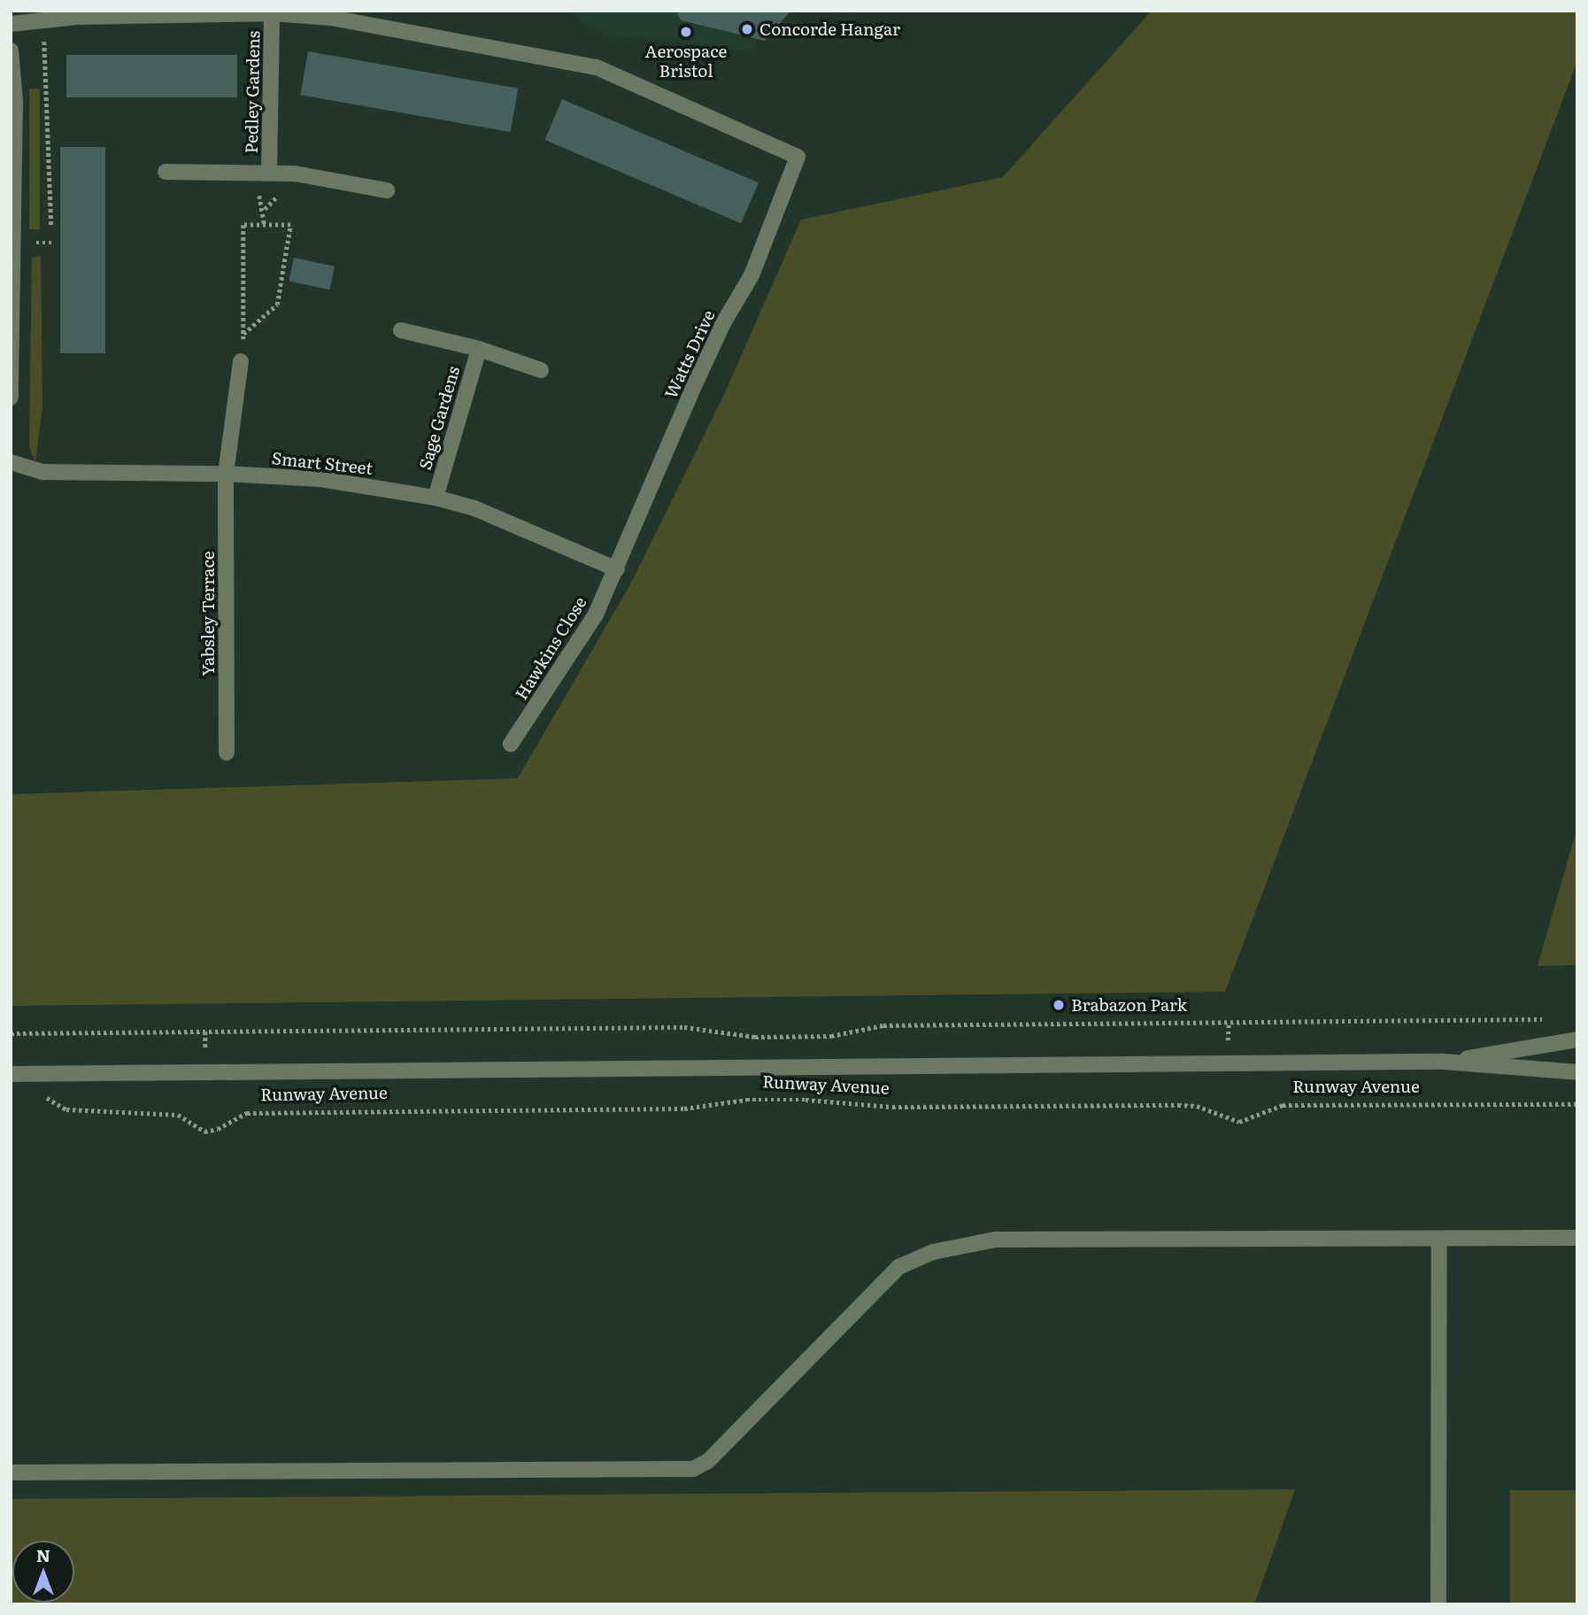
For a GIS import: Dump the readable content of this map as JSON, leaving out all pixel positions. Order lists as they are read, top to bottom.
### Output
{
  "streets": {
    "street": [
      "Pedley Gardens",
      "Watts Drive",
      "Sage Gardens",
      "Smart Street",
      "Yabsley Terrace",
      "Hawkins Close",
      "Runway Avenue"
    ]
  },
  "crossings": [
    ["Pedley Gardens", "Watts Drive"],
    ["Watts Drive", "Smart Street"],
    ["Watts Drive", "Hawkins Close"],
    ["Sage Gardens", "Smart Street"],
    ["Smart Street", "Yabsley Terrace"],
    ["Smart Street", "Hawkins Close"]
  ],
  "places": ["Concorde Hangar", "Aerospace Bristol", "Brabazon Park"],
  "north": "top"
}
